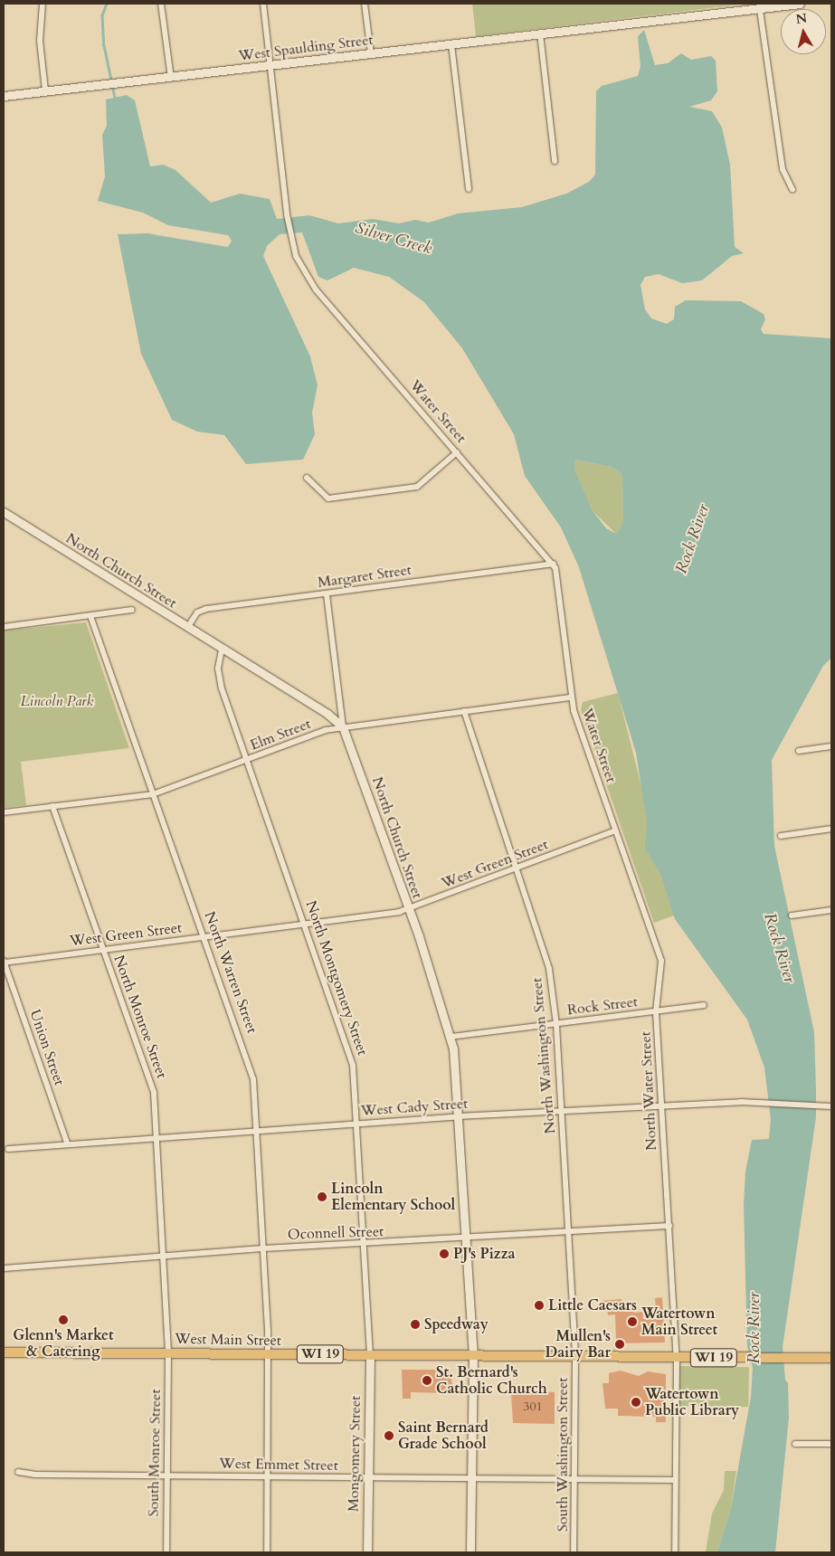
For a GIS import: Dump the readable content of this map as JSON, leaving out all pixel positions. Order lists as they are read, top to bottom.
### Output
{
  "streets": {
    "main road": [
      "West Spaulding Street",
      "North Church Street",
      "West Main Street",
      "WI 19",
      "Mongomery Street"
    ],
    "street": [
      "Water Street",
      "Margaret Street",
      "Elm Street",
      "West Green Street",
      "North Warren Street",
      "North Montgomery Street",
      "Rock Street",
      "North Monroe Street",
      "Union Street",
      "North Washington Street",
      "North Water Street",
      "West Cady Street",
      "Oconnell Street",
      "South Monroe Street",
      "South Washington Street",
      "West Emmet Street"
    ]
  },
  "crossings": [
    ["West Spaulding Street", "Water Street"],
    ["Water Street", "Margaret Street"],
    ["Water Street", "Elm Street"],
    ["Water Street", "West Green Street"],
    ["Water Street", "North Water Street"],
    ["North Church Street", "Margaret Street"],
    ["North Church Street", "Elm Street"],
    ["North Church Street", "West Green Street"],
    ["North Church Street", "North Montgomery Street"],
    ["North Church Street", "Rock Street"],
    ["North Church Street", "West Cady Street"],
    ["North Church Street", "Oconnell Street"],
    ["North Church Street", "West Main Street"],
    ["North Church Street", "West Emmet Street"],
    ["Elm Street", "North Warren Street"],
    ["Elm Street", "North Montgomery Street"],
    ["Elm Street", "North Monroe Street"],
    ["Elm Street", "North Washington Street"],
    ["West Green Street", "North Warren Street"],
    ["West Green Street", "North Montgomery Street"],
    ["West Green Street", "North Monroe Street"],
    ["West Green Street", "Union Street"],
    ["West Green Street", "North Washington Street"],
    ["West Green Street", "North Water Street"],
    ["North Warren Street", "West Cady Street"],
    ["North Warren Street", "Oconnell Street"],
    ["North Warren Street", "West Main Street"],
    ["North Warren Street", "West Emmet Street"],
    ["North Montgomery Street", "West Cady Street"],
    ["North Montgomery Street", "Oconnell Street"],
    ["North Montgomery Street", "West Main Street"],
    ["North Montgomery Street", "Mongomery Street"],
    ["Rock Street", "North Washington Street"],
    ["Rock Street", "North Water Street"],
    ["North Monroe Street", "West Cady Street"],
    ["North Monroe Street", "Oconnell Street"],
    ["North Monroe Street", "West Main Street"],
    ["North Monroe Street", "South Monroe Street"],
    ["Union Street", "West Cady Street"],
    ["North Washington Street", "West Cady Street"],
    ["North Washington Street", "Oconnell Street"],
    ["North Washington Street", "West Main Street"],
    ["North Washington Street", "South Washington Street"],
    ["North Water Street", "West Cady Street"],
    ["North Water Street", "Oconnell Street"],
    ["North Water Street", "West Main Street"],
    ["North Water Street", "West Emmet Street"],
    ["West Main Street", "South Monroe Street"],
    ["West Main Street", "Mongomery Street"],
    ["West Main Street", "South Washington Street"],
    ["South Monroe Street", "West Emmet Street"],
    ["Mongomery Street", "West Emmet Street"],
    ["South Washington Street", "West Emmet Street"]
  ],
  "water": ["Silver Creek", "Rock River"],
  "parks": ["Lincoln Park"],
  "places": [
    "Lincoln Elementary School",
    "PJ's Pizza",
    "Little Caesars",
    "Glenn's Market & Catering",
    "Watertown Main Street",
    "Speedway",
    "Mullen's Dairy Bar",
    "St. Bernard's Catholic Church",
    "Watertown Public Library",
    "Saint Bernard Grade School"
  ],
  "house_numbers": ["301"],
  "north": "top"
}
